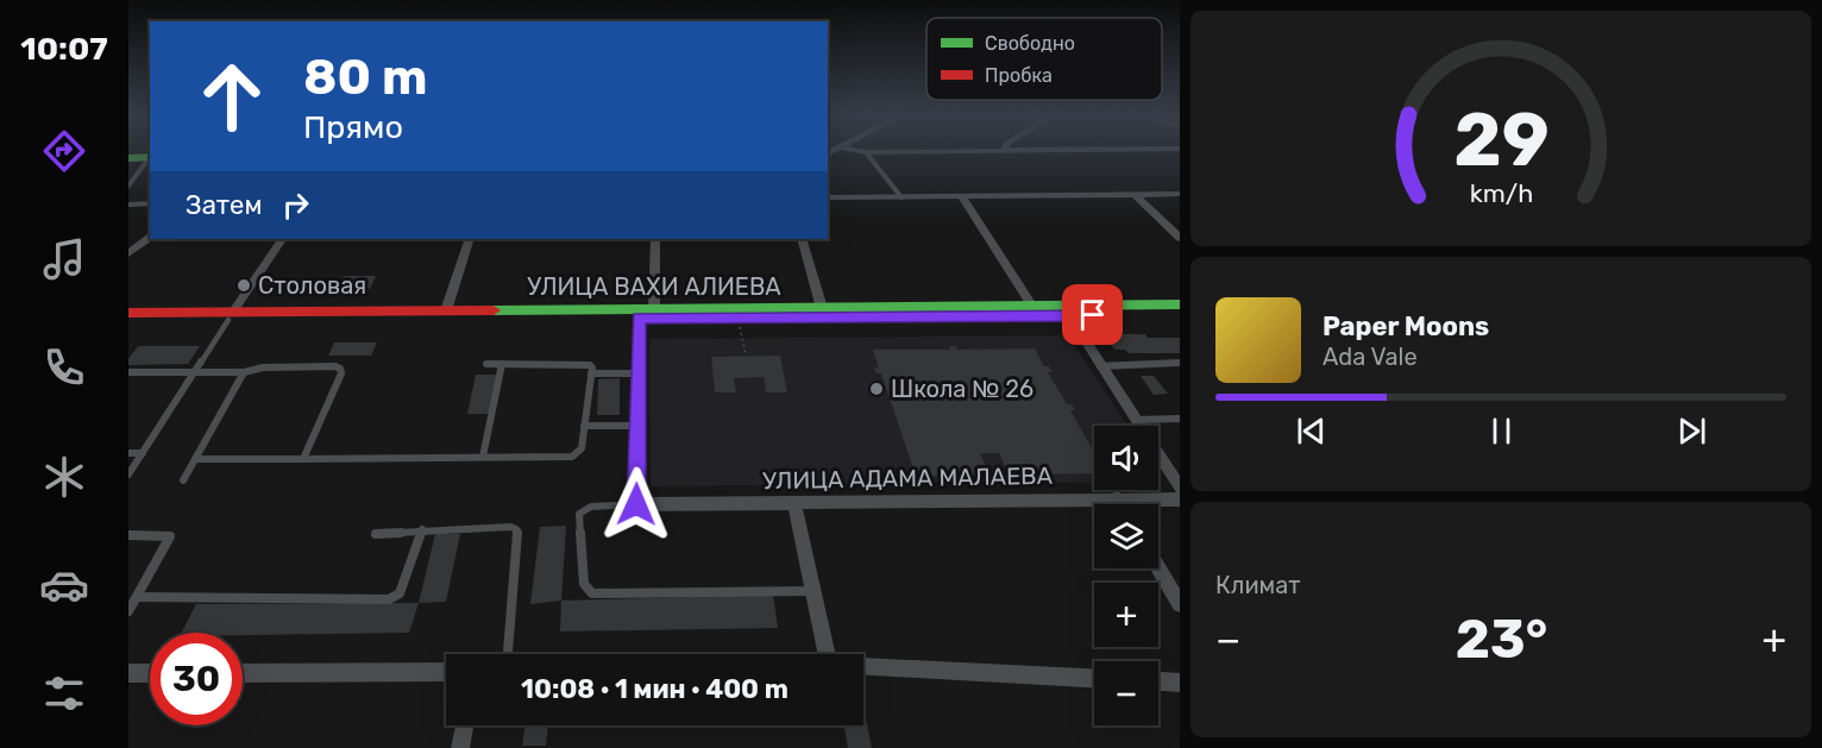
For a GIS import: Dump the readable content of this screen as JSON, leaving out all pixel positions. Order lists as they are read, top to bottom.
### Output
{
  "streets": {
    "main road": ["УЛИЦА ВАХИ АЛИЕВА"],
    "street": ["УЛИЦА АДАМА МАЛАЕВА"]
  },
  "places": ["Столовая", "Школа № 26"],
  "legend": ["Свободно", "Пробка"],
  "page": {
    "tabs": "10:07",
    "turn": ["80 m", "Прямо"],
    "then": "Затем",
    "song": ["Paper Moons", "Ada Vale"],
    "map_buttons": ["+", "−"],
    "tile": "Климат",
    "heat": ["−", "23°", "+"],
    "limit": "30",
    "trip": "10:08 · 1 мин · 400 m",
    "gauge": ["29", "km/h"]
  }
}
